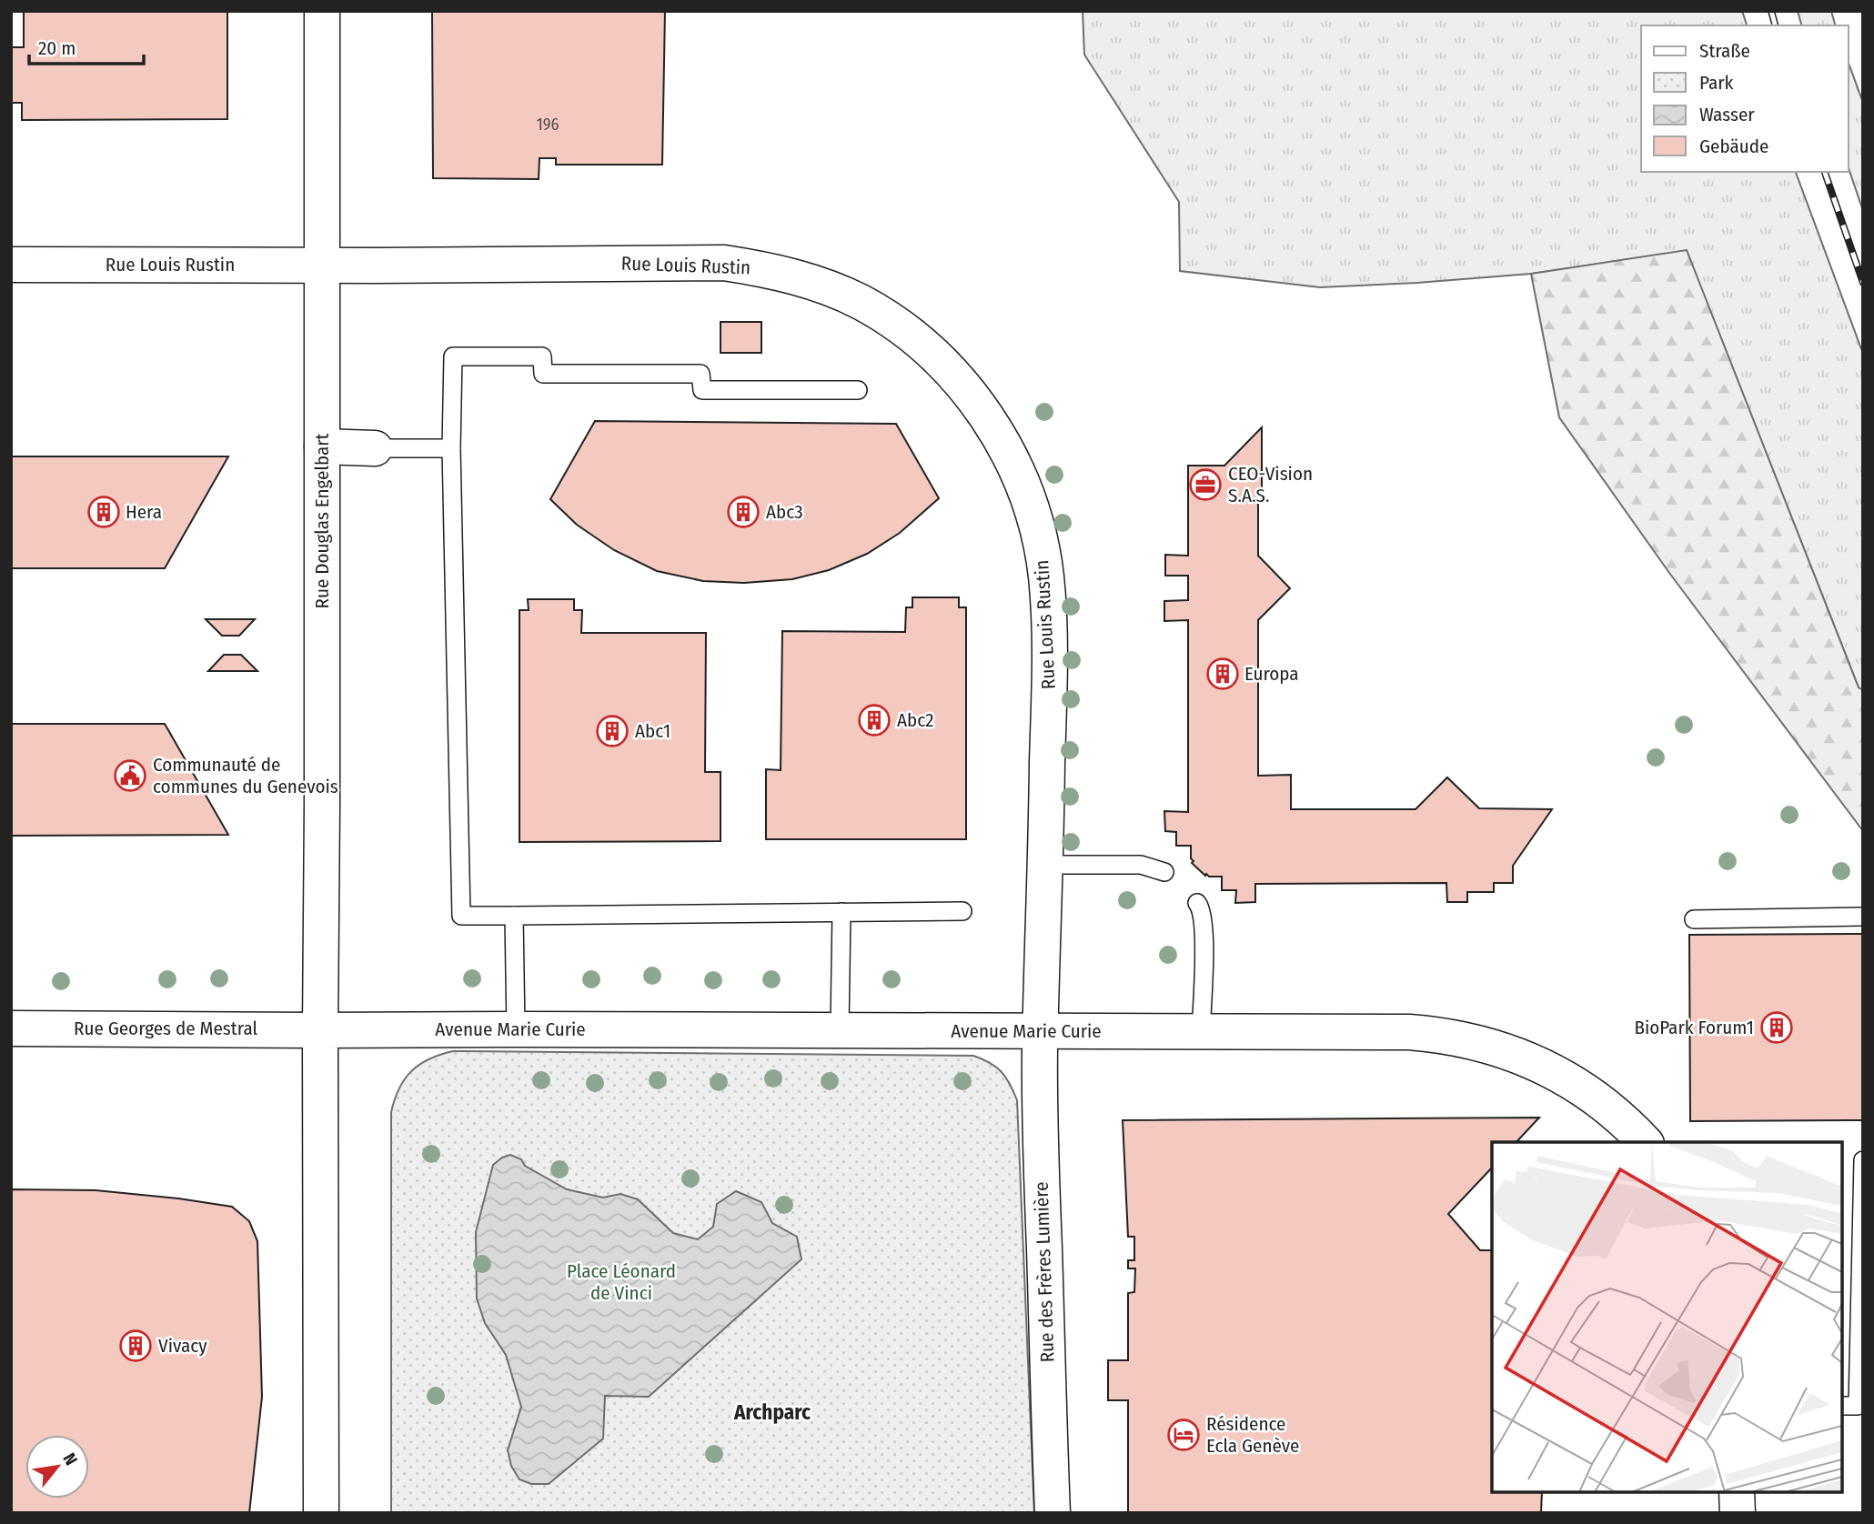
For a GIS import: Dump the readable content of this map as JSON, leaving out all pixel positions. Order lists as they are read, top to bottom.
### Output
{
  "streets": {
    "street": [
      "Rue Louis Rustin",
      "Rue Douglas Engelbart",
      "Rue Georges de Mestral",
      "Avenue Marie Curie",
      "Rue des Frères Lumière"
    ]
  },
  "crossings": [
    ["Rue Louis Rustin", "Rue Douglas Engelbart"],
    ["Rue Louis Rustin", "Avenue Marie Curie"],
    ["Rue Louis Rustin", "Rue des Frères Lumière"],
    ["Rue Douglas Engelbart", "Rue Georges de Mestral"],
    ["Rue Georges de Mestral", "Avenue Marie Curie"],
    ["Avenue Marie Curie", "Rue des Frères Lumière"]
  ],
  "districts": ["Archparc"],
  "parks": ["Place Léonard de Vinci"],
  "places": {
    "office": ["CEO-Vision S.A.S."],
    "building": [
      "Hera",
      "Abc3",
      "Europa",
      "Abc2",
      "Abc1",
      "BioPark Forum1",
      "Vivacy"
    ],
    "public building": ["Communauté de communes du Genevois"],
    "hotel": ["Résidence Ecla Genève"]
  },
  "house_numbers": ["196"],
  "legend": [
    "Straße",
    "Park",
    "Wasser",
    "Gebäude"
  ],
  "scale_bar": "20 m",
  "north": "top right"
}
